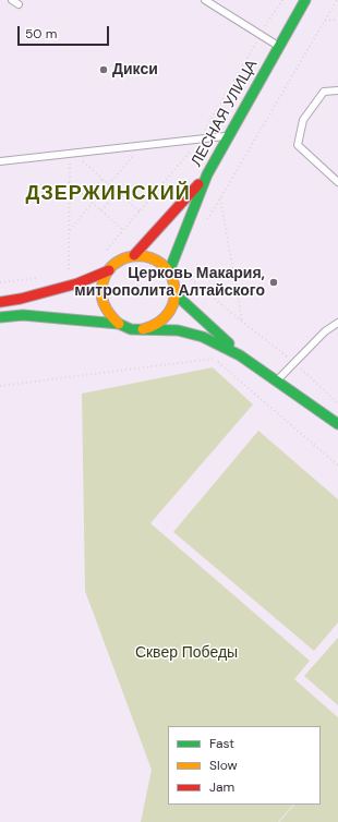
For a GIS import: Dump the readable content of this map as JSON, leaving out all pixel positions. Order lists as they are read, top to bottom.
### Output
{
  "streets": {
    "street": ["ЛЕСНАЯ УЛИЦА"]
  },
  "districts": ["ДЗЕРЖИНСКИЙ"],
  "parks": ["Сквер Победы"],
  "places": ["Дикси", "Церковь Макария, митрополита Алтайского"],
  "legend": ["Fast", "Slow", "Jam"],
  "scale_bar": "50 m"
}
